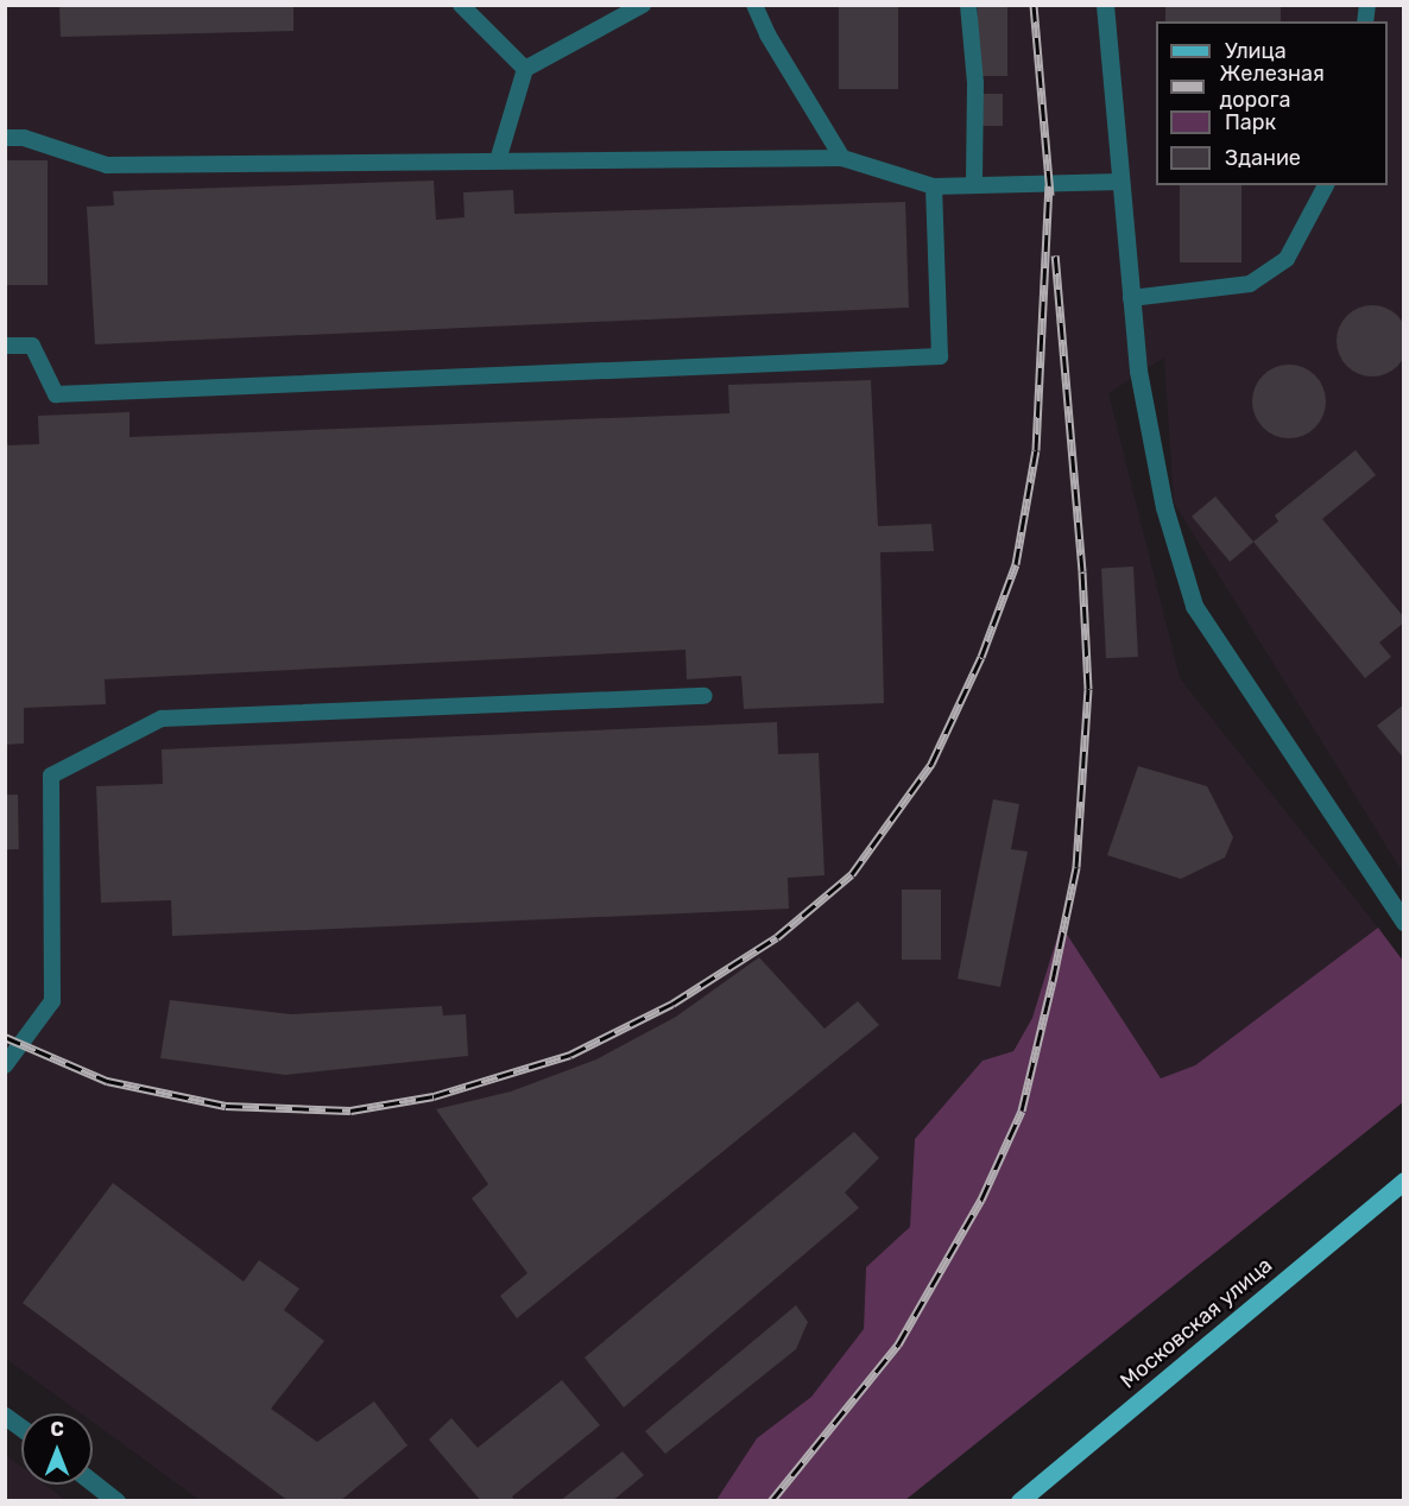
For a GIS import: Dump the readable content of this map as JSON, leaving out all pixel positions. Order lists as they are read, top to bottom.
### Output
{
  "streets": {
    "main road": ["Московская улица"]
  },
  "legend": [
    "Улица",
    "Железная дорога",
    "Парк",
    "Здание"
  ],
  "north": "top"
}
